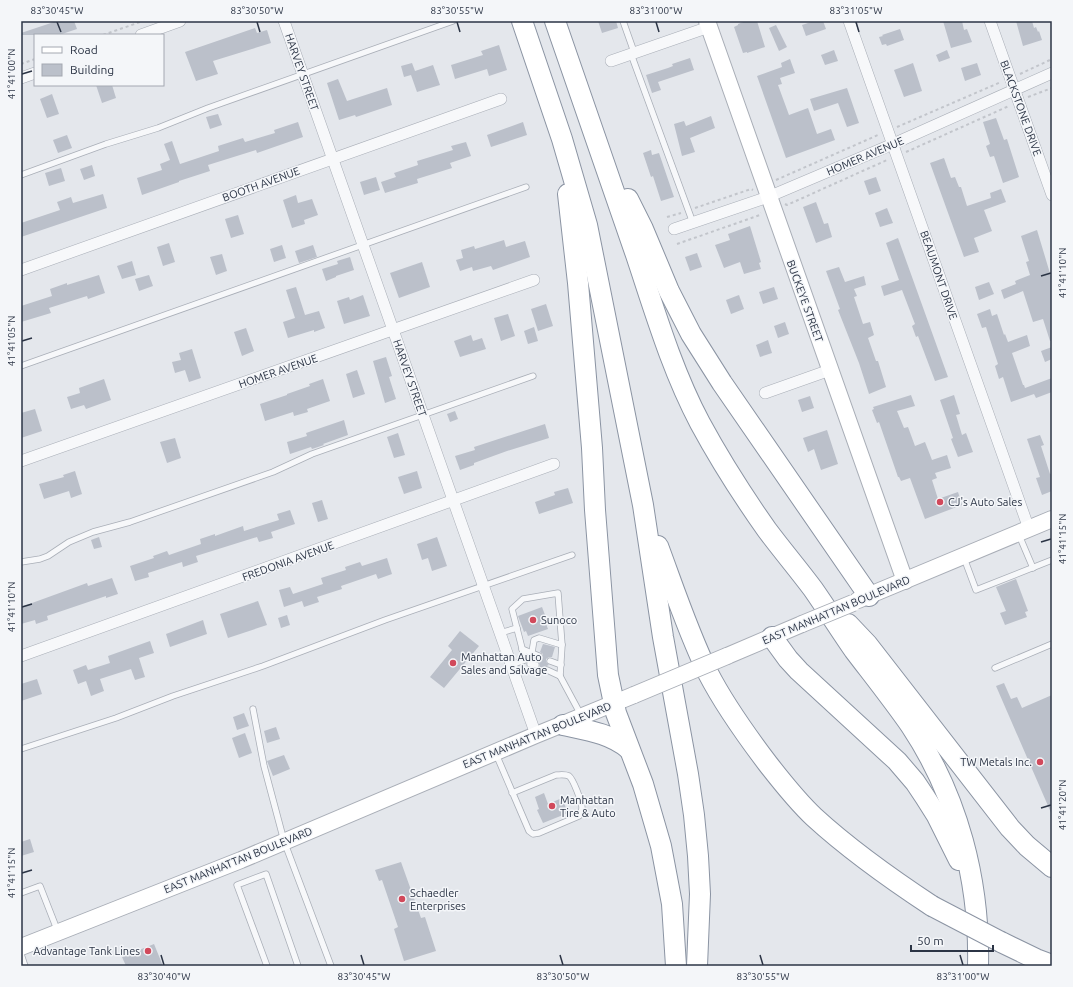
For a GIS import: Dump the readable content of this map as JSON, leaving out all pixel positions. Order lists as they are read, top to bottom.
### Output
{
  "streets": {
    "street": [
      "HARVEY STREET",
      "BLACKSTONE DRIVE",
      "HOMER AVENUE",
      "BOOTH AVENUE",
      "BEAUMONT DRIVE",
      "BUCKEYE STREET",
      "FREDONIA AVENUE",
      "EAST MANHATTAN BOULEVARD"
    ]
  },
  "crossings": [
    ["HARVEY STREET", "HOMER AVENUE"],
    ["HARVEY STREET", "BOOTH AVENUE"],
    ["HARVEY STREET", "FREDONIA AVENUE"],
    ["HARVEY STREET", "EAST MANHATTAN BOULEVARD"],
    ["BLACKSTONE DRIVE", "HOMER AVENUE"],
    ["HOMER AVENUE", "BEAUMONT DRIVE"],
    ["HOMER AVENUE", "BUCKEYE STREET"],
    ["BEAUMONT DRIVE", "EAST MANHATTAN BOULEVARD"],
    ["BUCKEYE STREET", "EAST MANHATTAN BOULEVARD"]
  ],
  "places": [
    "CJ's Auto Sales",
    "Sunoco",
    "Manhattan Auto Sales and Salvage",
    "TW Metals Inc.",
    "Manhattan Tire & Auto",
    "Schaedler Enterprises",
    "Advantage Tank Lines"
  ],
  "legend": ["Road", "Building"],
  "scale_bar": "50 m",
  "coordinates": [
    "83°30'45\"W",
    "83°30'50\"W",
    "83°30'55\"W",
    "83°31'00\"W",
    "83°31'05\"W",
    "41°41'00\"N",
    "41°41'10\"N",
    "41°41'05\"N",
    "41°41'15\"N",
    "41°41'20\"N",
    "83°30'40\"W"
  ]
}
